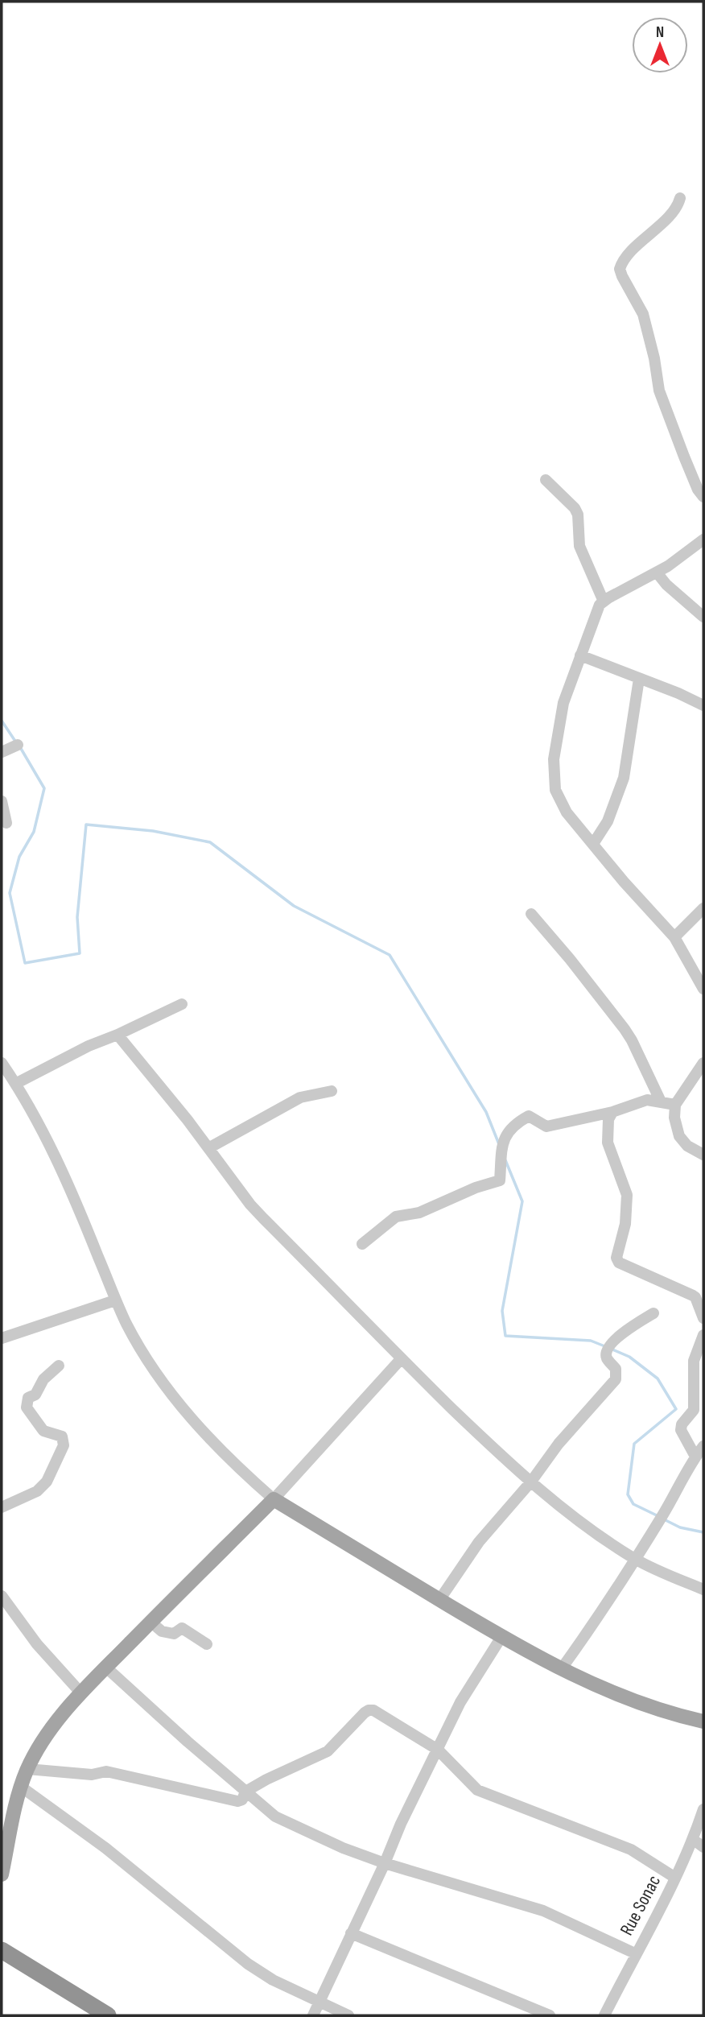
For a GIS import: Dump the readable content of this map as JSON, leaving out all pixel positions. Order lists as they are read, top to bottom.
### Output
{
  "streets": {
    "street": ["Rue Sonac"]
  },
  "north": "top"
}
